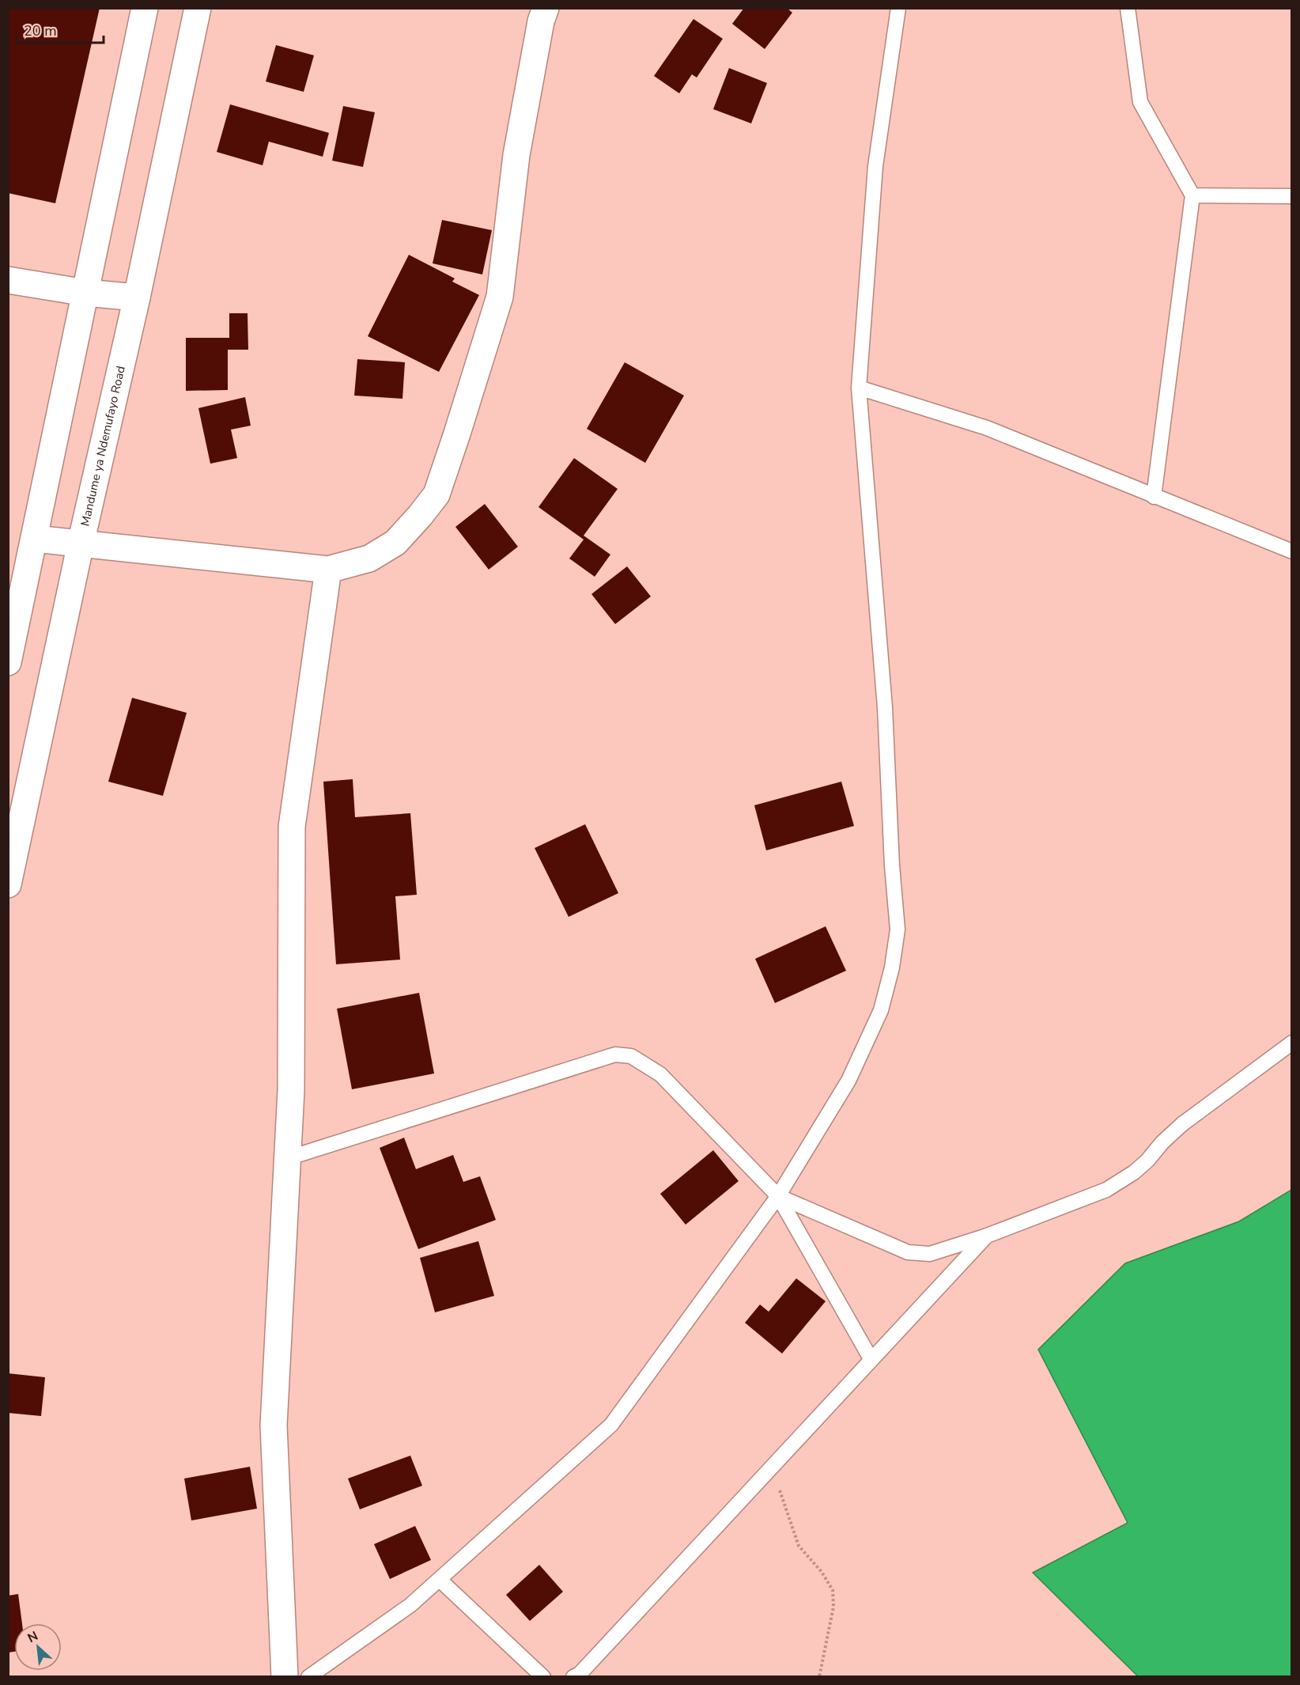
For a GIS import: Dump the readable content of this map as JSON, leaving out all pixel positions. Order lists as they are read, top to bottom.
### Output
{
  "streets": {
    "street": ["Mandume ya Ndemufayo Road"]
  },
  "scale_bar": "20 m",
  "north": "top left"
}
